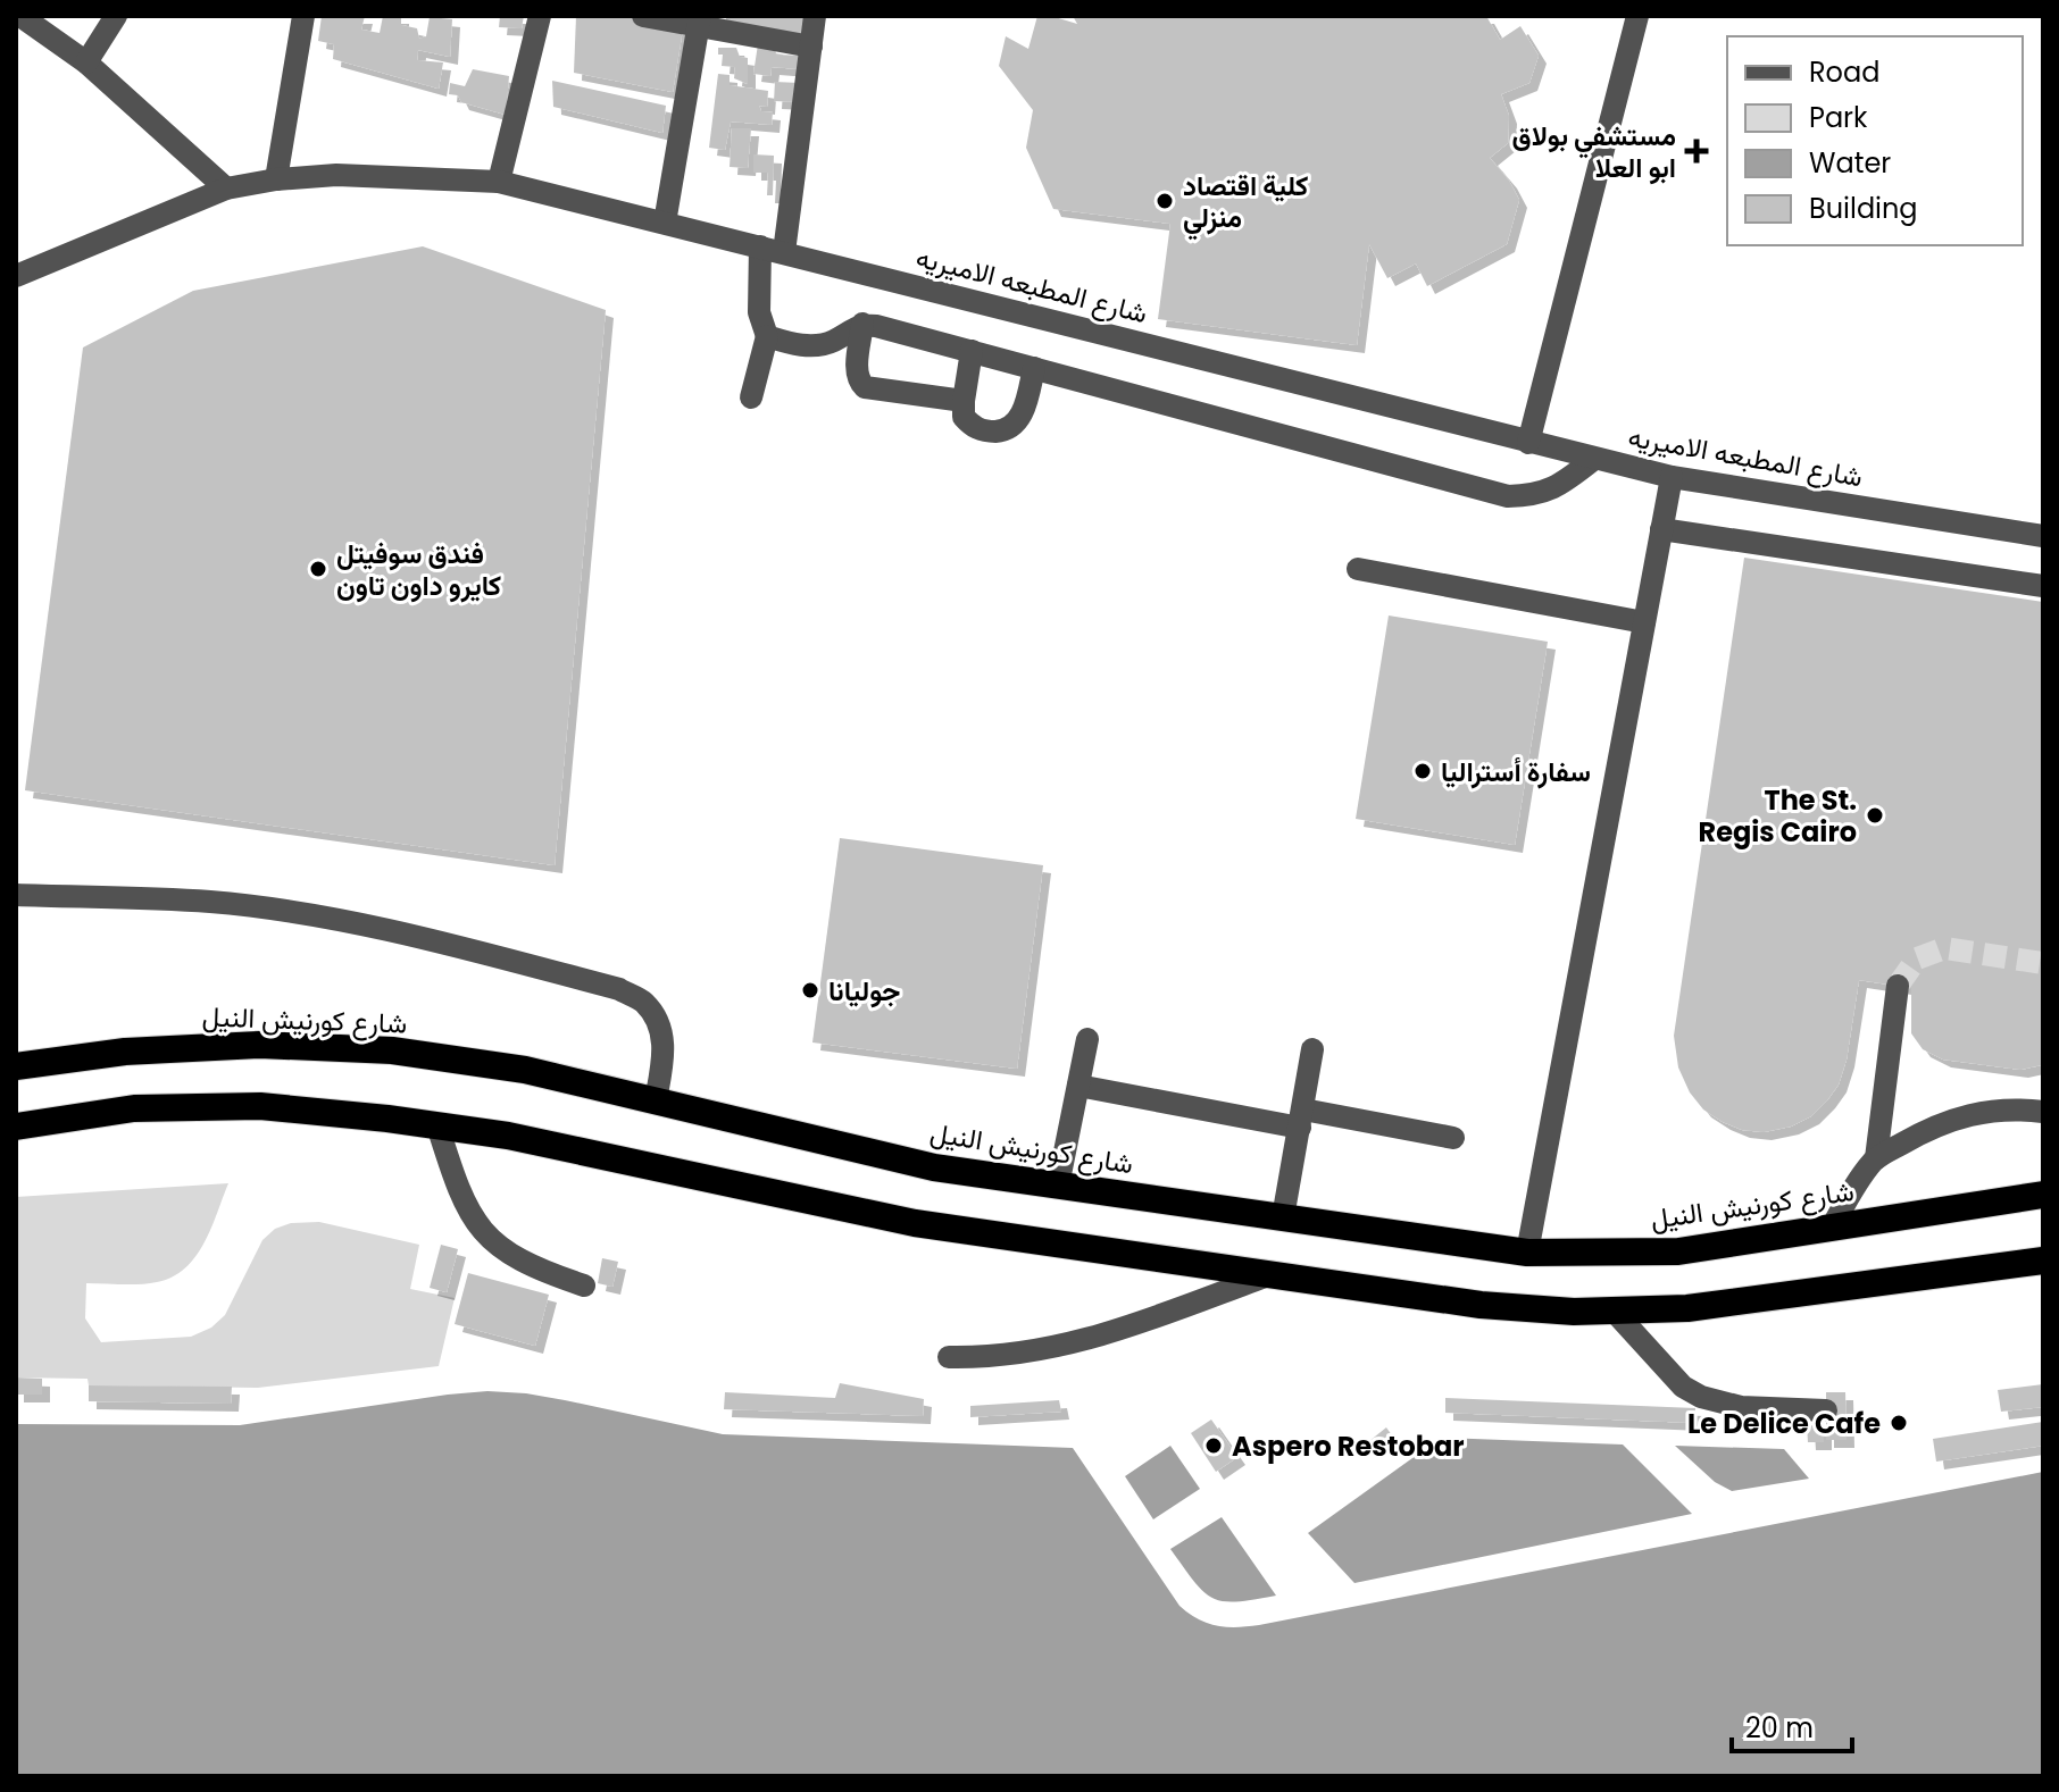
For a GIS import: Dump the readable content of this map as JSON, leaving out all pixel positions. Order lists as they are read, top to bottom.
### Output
{
  "streets": {
    "highway": ["شارع كورنيش النيل"],
    "street": ["شارع المطبعه الاميريه"]
  },
  "places": {
    "health": ["مستشفي بولاق ابو العلا"],
    "other": [
      "كلية اقتصاد منزلي",
      "فندق سوفيتل كايرو داون تاون",
      "سفارة أستراليا",
      "The St. Regis Cairo",
      "جوليانا",
      "Le Delice Cafe",
      "Aspero Restobar"
    ]
  },
  "legend": [
    "Road",
    "Park",
    "Water",
    "Building"
  ],
  "scale_bar": "20 m"
}
